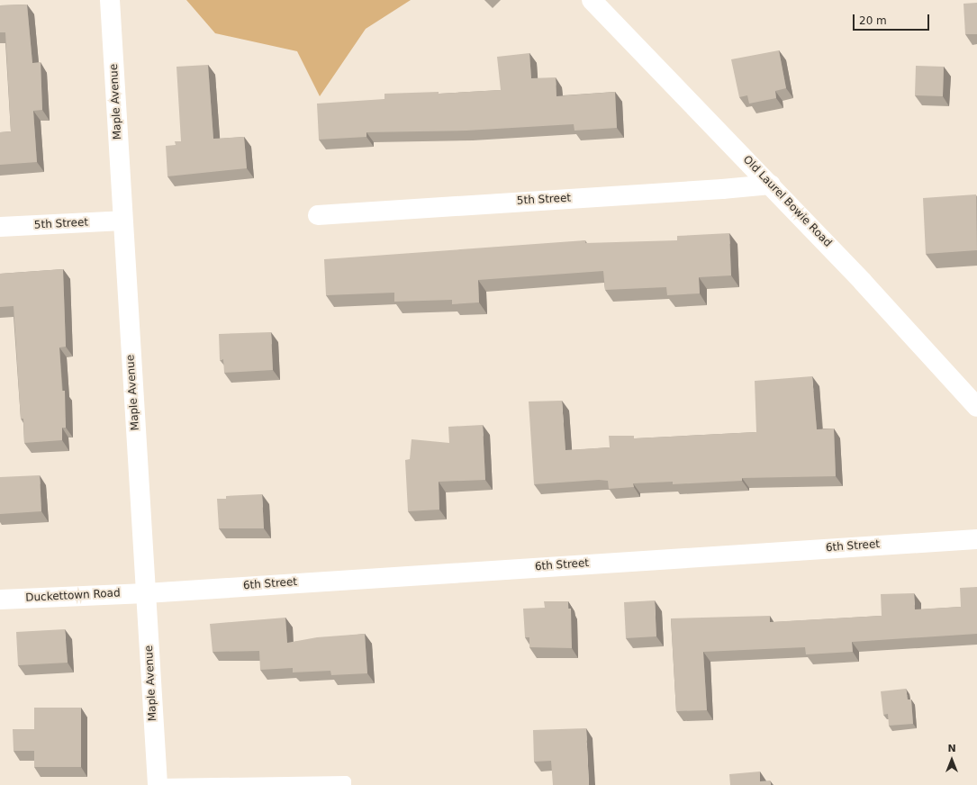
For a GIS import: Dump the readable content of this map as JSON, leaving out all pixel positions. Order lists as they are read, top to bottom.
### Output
{
  "streets": {
    "street": [
      "Maple Avenue",
      "5th Street",
      "Old Laurel Bowie Road",
      "6th Street",
      "Duckettown Road"
    ]
  },
  "crossings": [
    ["Maple Avenue", "5th Street"],
    ["Maple Avenue", "6th Street"],
    ["Maple Avenue", "Duckettown Road"],
    ["5th Street", "Old Laurel Bowie Road"],
    ["6th Street", "Duckettown Road"]
  ],
  "scale_bar": "20 m",
  "north": "top"
}
